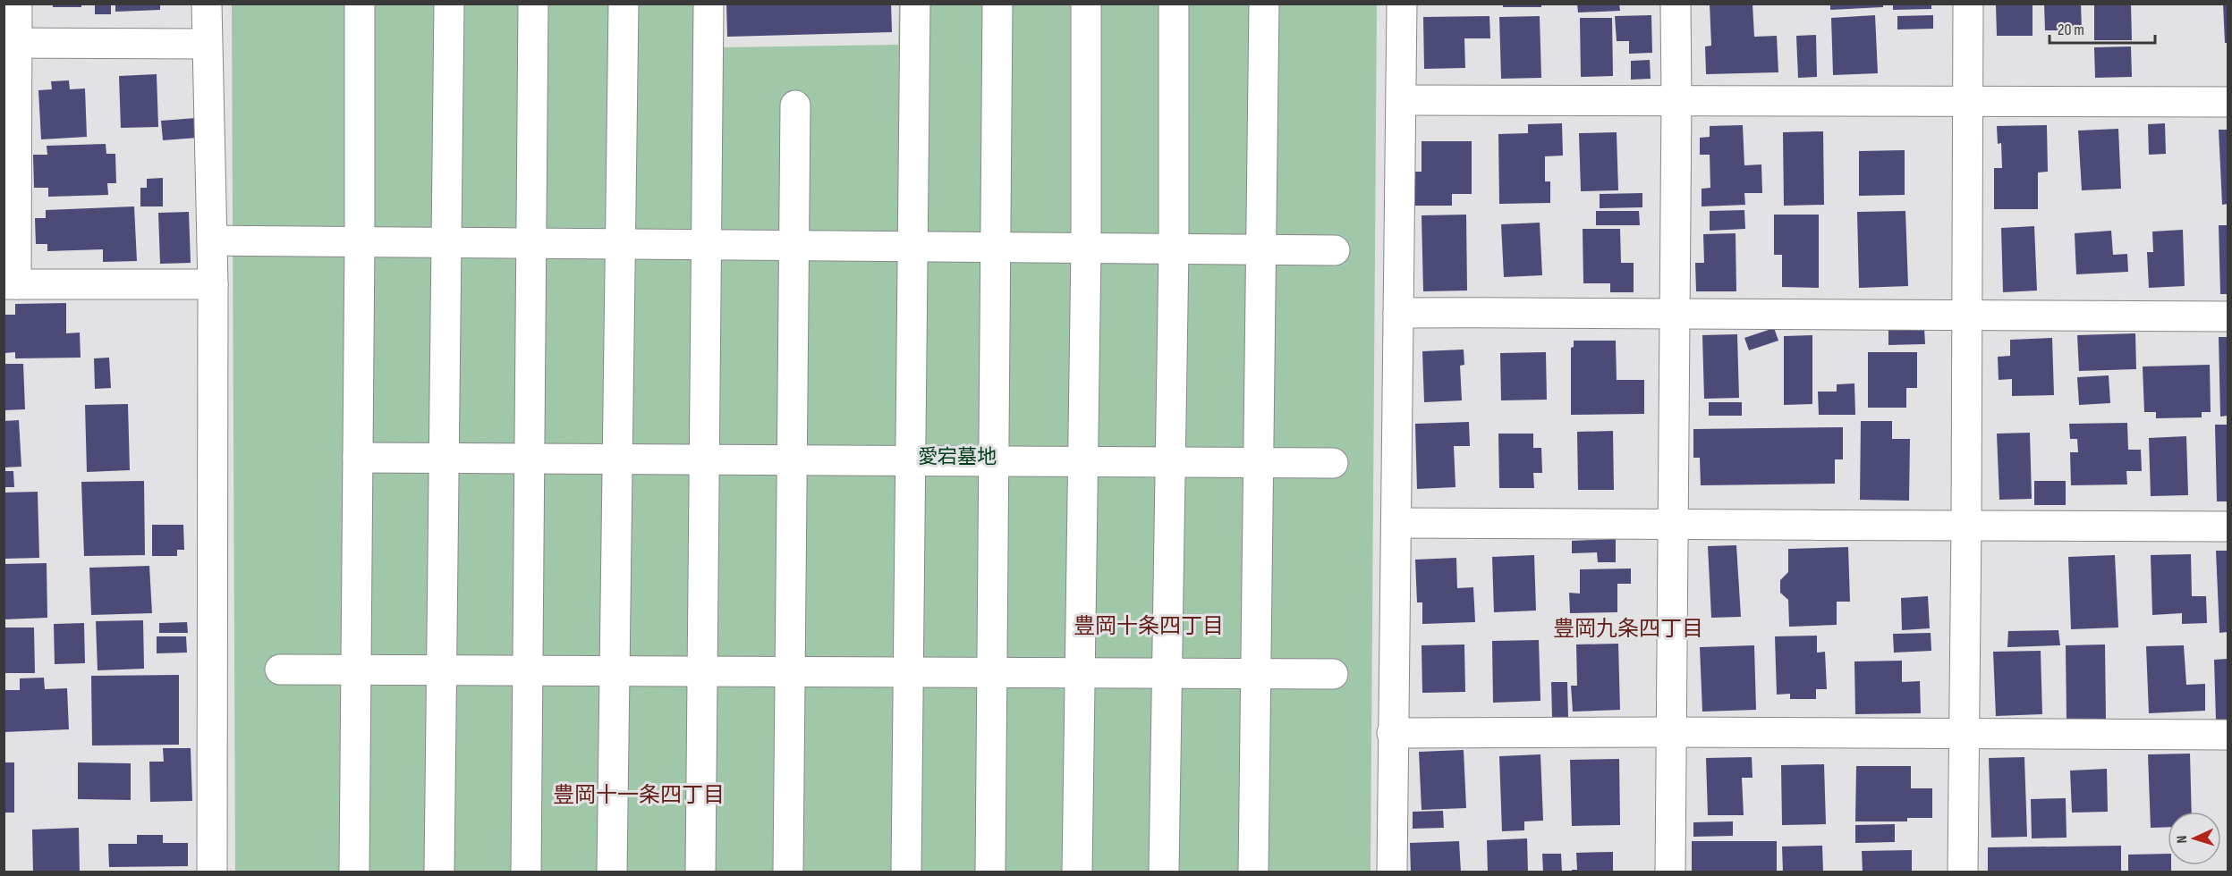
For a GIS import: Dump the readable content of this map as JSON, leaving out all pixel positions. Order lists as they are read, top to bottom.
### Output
{
  "districts": ["豊岡十条四丁目", "豊岡九条四丁目", "豊岡十一条四丁目"],
  "parks": ["愛宕墓地"],
  "scale_bar": "20 m",
  "north": "left"
}
